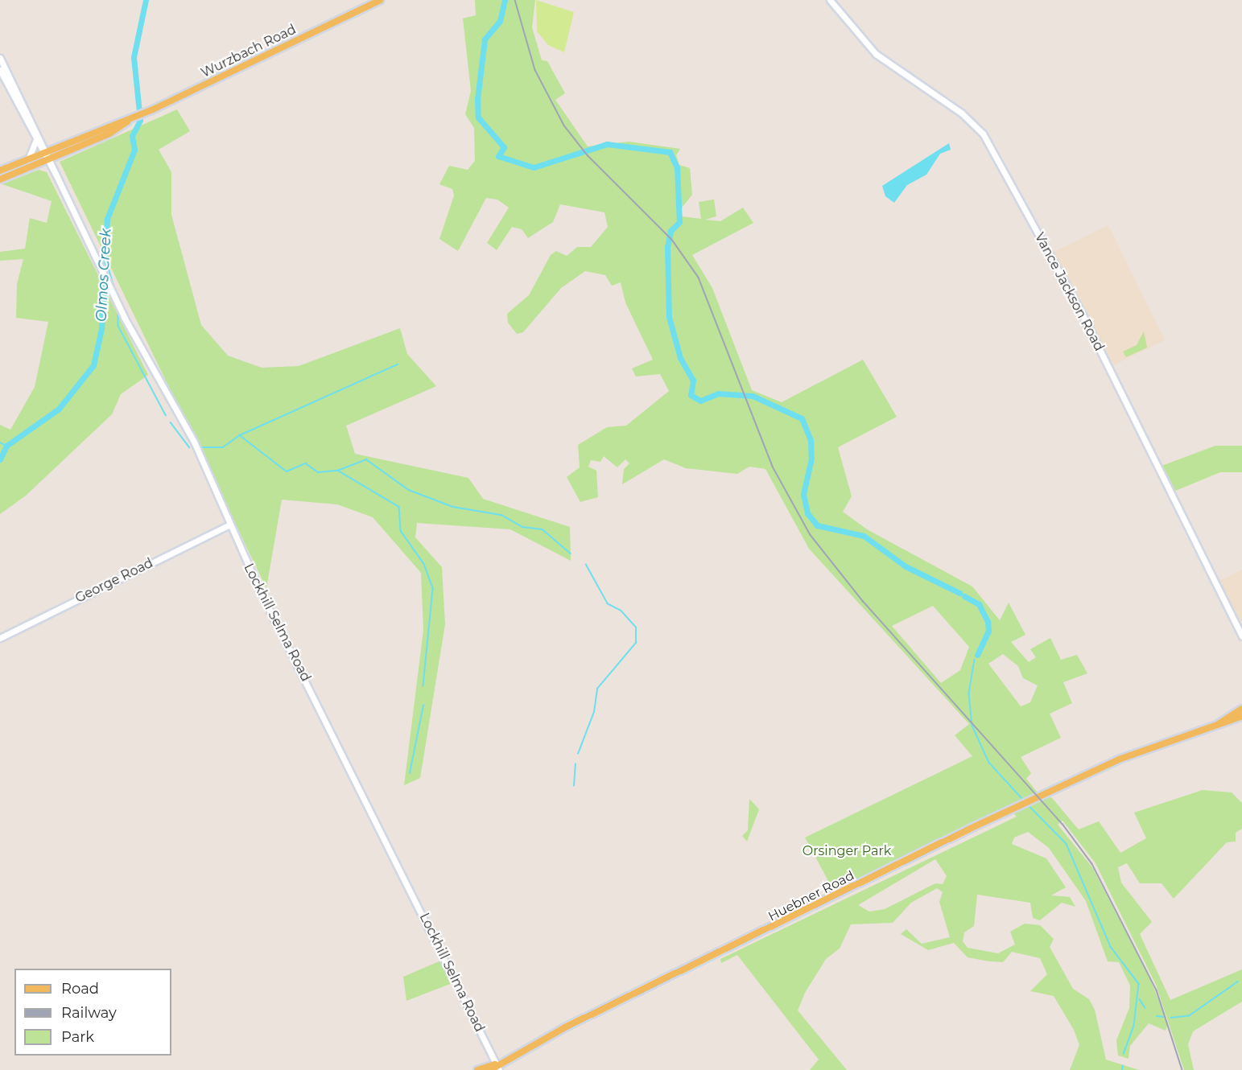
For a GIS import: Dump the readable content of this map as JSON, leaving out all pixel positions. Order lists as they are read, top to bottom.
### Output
{
  "streets": {
    "main road": [
      "Wurzbach Road",
      "Vance Jackson Road",
      "George Road",
      "Lockhill Selma Road",
      "Huebner Road"
    ]
  },
  "crossings": [
    ["Wurzbach Road", "Lockhill Selma Road"],
    ["George Road", "Lockhill Selma Road"],
    ["Lockhill Selma Road", "Huebner Road"]
  ],
  "water": ["Olmos Creek"],
  "parks": ["Orsinger Park"],
  "legend": ["Road", "Railway", "Park"]
}
